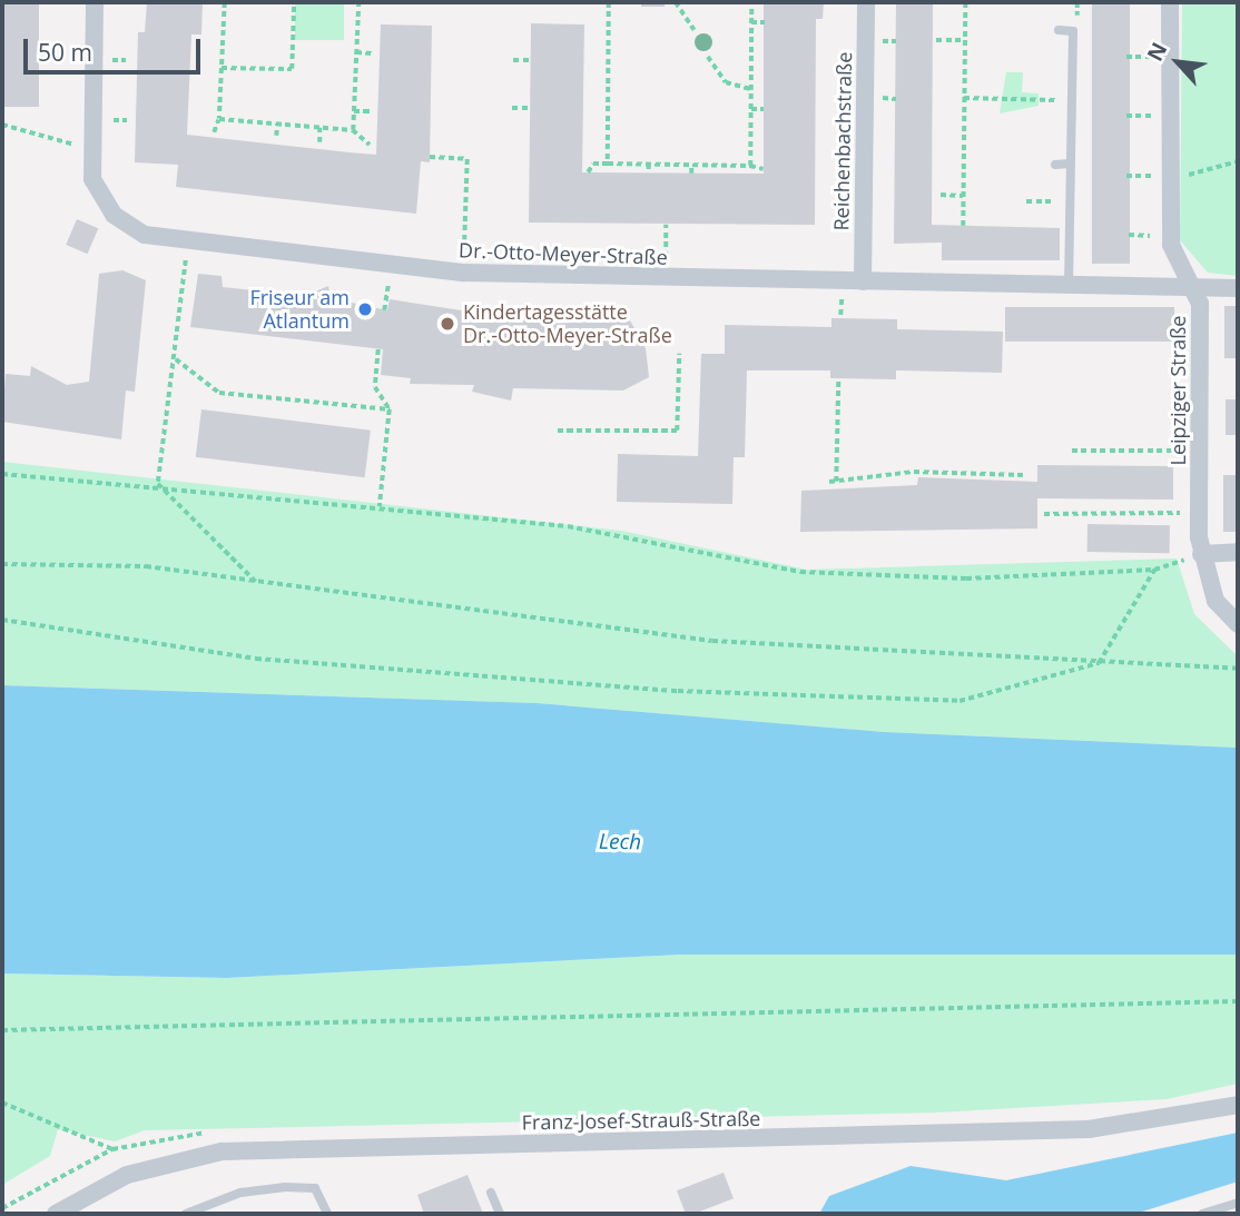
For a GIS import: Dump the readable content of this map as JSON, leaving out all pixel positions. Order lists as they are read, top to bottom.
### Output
{
  "streets": {
    "street": [
      "Reichenbachstraße",
      "Dr.-Otto-Meyer-Straße",
      "Leipziger Straße",
      "Franz-Josef-Strauß-Straße"
    ]
  },
  "crossings": [
    ["Reichenbachstraße", "Dr.-Otto-Meyer-Straße"],
    ["Dr.-Otto-Meyer-Straße", "Leipziger Straße"]
  ],
  "water": ["Lech"],
  "places": ["Friseur am Atlantum", "Kindertagesstätte Dr.-Otto-Meyer-Straße"],
  "scale_bar": "50 m",
  "north": "top left"
}
